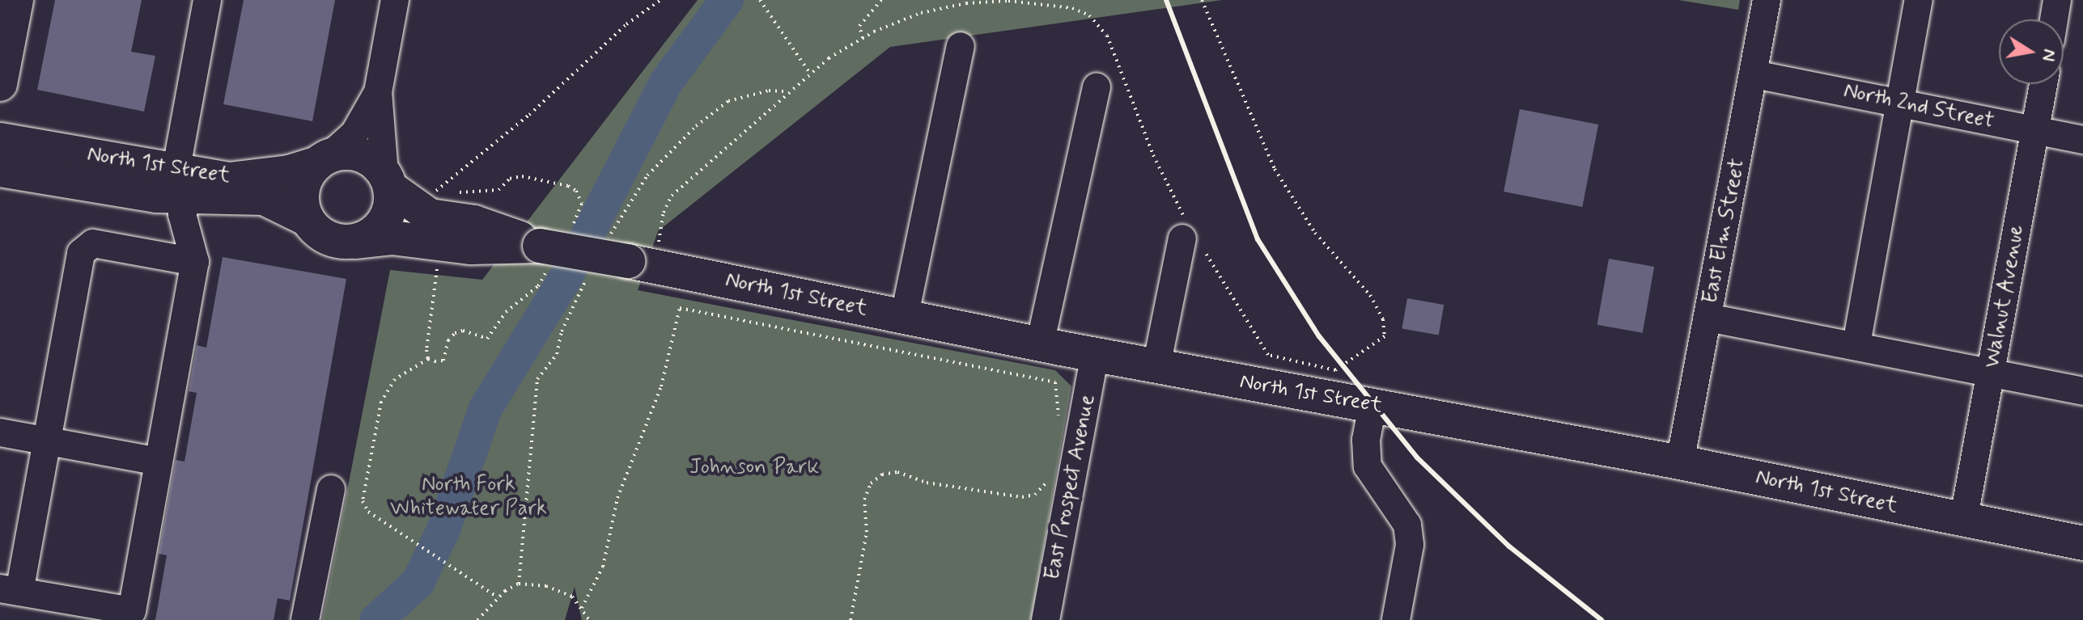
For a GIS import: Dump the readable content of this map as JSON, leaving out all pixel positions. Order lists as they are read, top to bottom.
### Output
{
  "streets": {
    "main road": ["North 1st Street"],
    "street": [
      "North 2nd Street",
      "East Elm Street",
      "Walnut Avenue",
      "East Prospect Avenue"
    ]
  },
  "crossings": [
    ["North 2nd Street", "East Elm Street"],
    ["North 2nd Street", "Walnut Avenue"],
    ["North 1st Street", "East Elm Street"],
    ["North 1st Street", "Walnut Avenue"],
    ["North 1st Street", "East Prospect Avenue"]
  ],
  "parks": ["Johnson Park", "North Fork Whitewater Park"],
  "north": "right"
}
